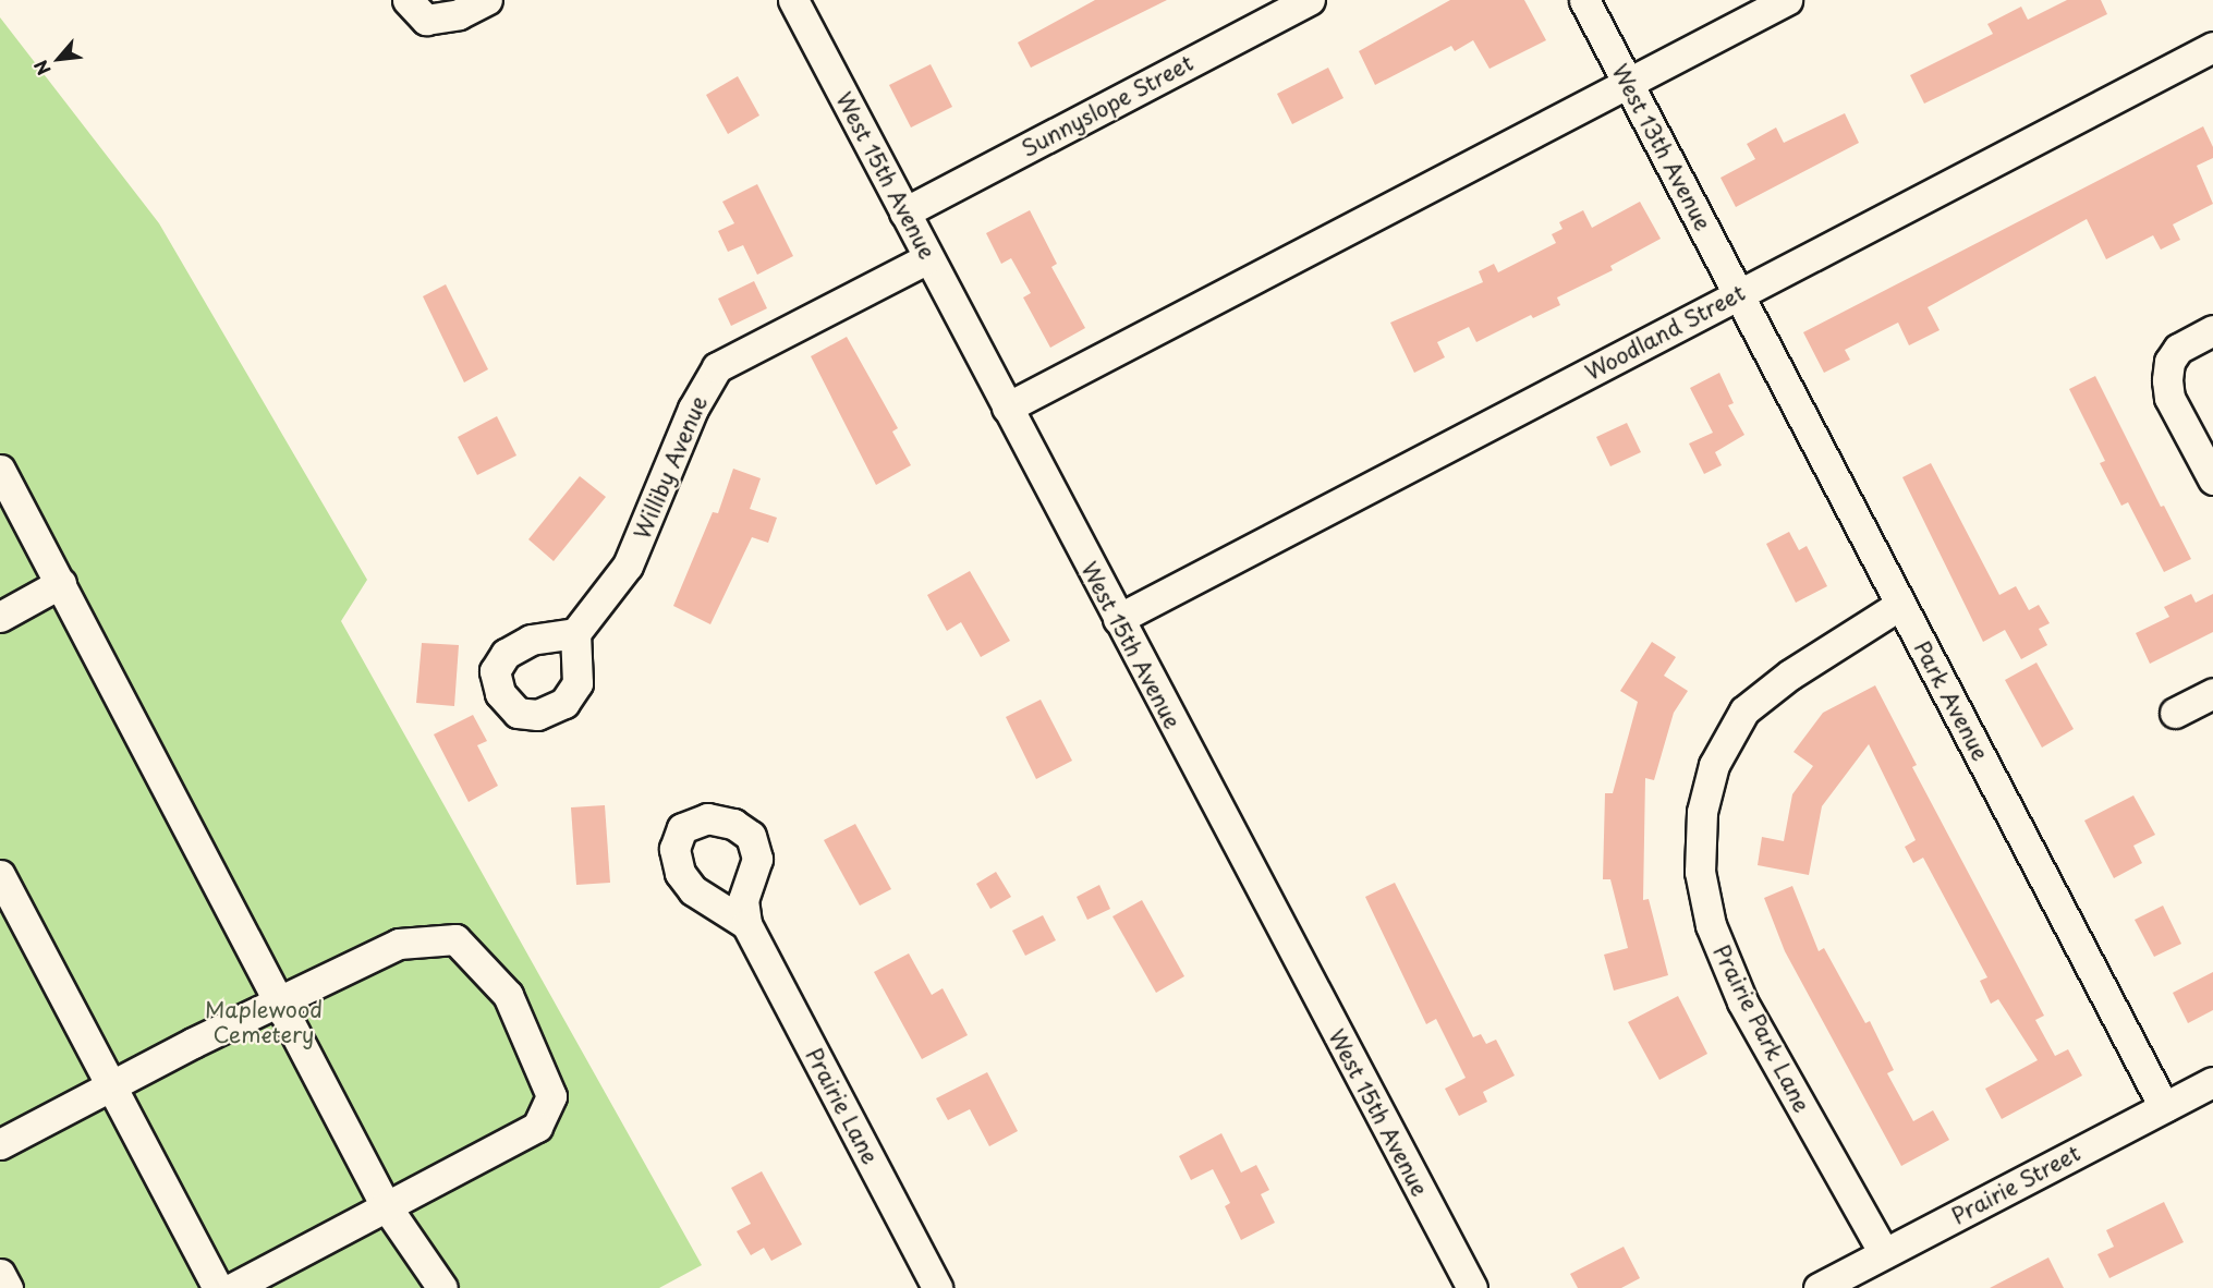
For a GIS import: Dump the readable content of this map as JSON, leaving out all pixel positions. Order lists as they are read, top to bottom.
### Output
{
  "streets": {
    "street": [
      "Sunnyslope Street",
      "West 13th Avenue",
      "West 15th Avenue",
      "Woodland Street",
      "Williby Avenue",
      "Park Avenue",
      "Prairie Park Lane",
      "Prairie Lane",
      "Prairie Street"
    ]
  },
  "crossings": [
    ["Sunnyslope Street", "West 15th Avenue"],
    ["West 13th Avenue", "Woodland Street"],
    ["West 13th Avenue", "Park Avenue"],
    ["West 15th Avenue", "Woodland Street"],
    ["West 15th Avenue", "Williby Avenue"],
    ["Woodland Street", "Park Avenue"],
    ["Park Avenue", "Prairie Park Lane"],
    ["Park Avenue", "Prairie Street"],
    ["Prairie Park Lane", "Prairie Street"]
  ],
  "parks": ["Maplewood Cemetery"],
  "north": "bottom left"
}
